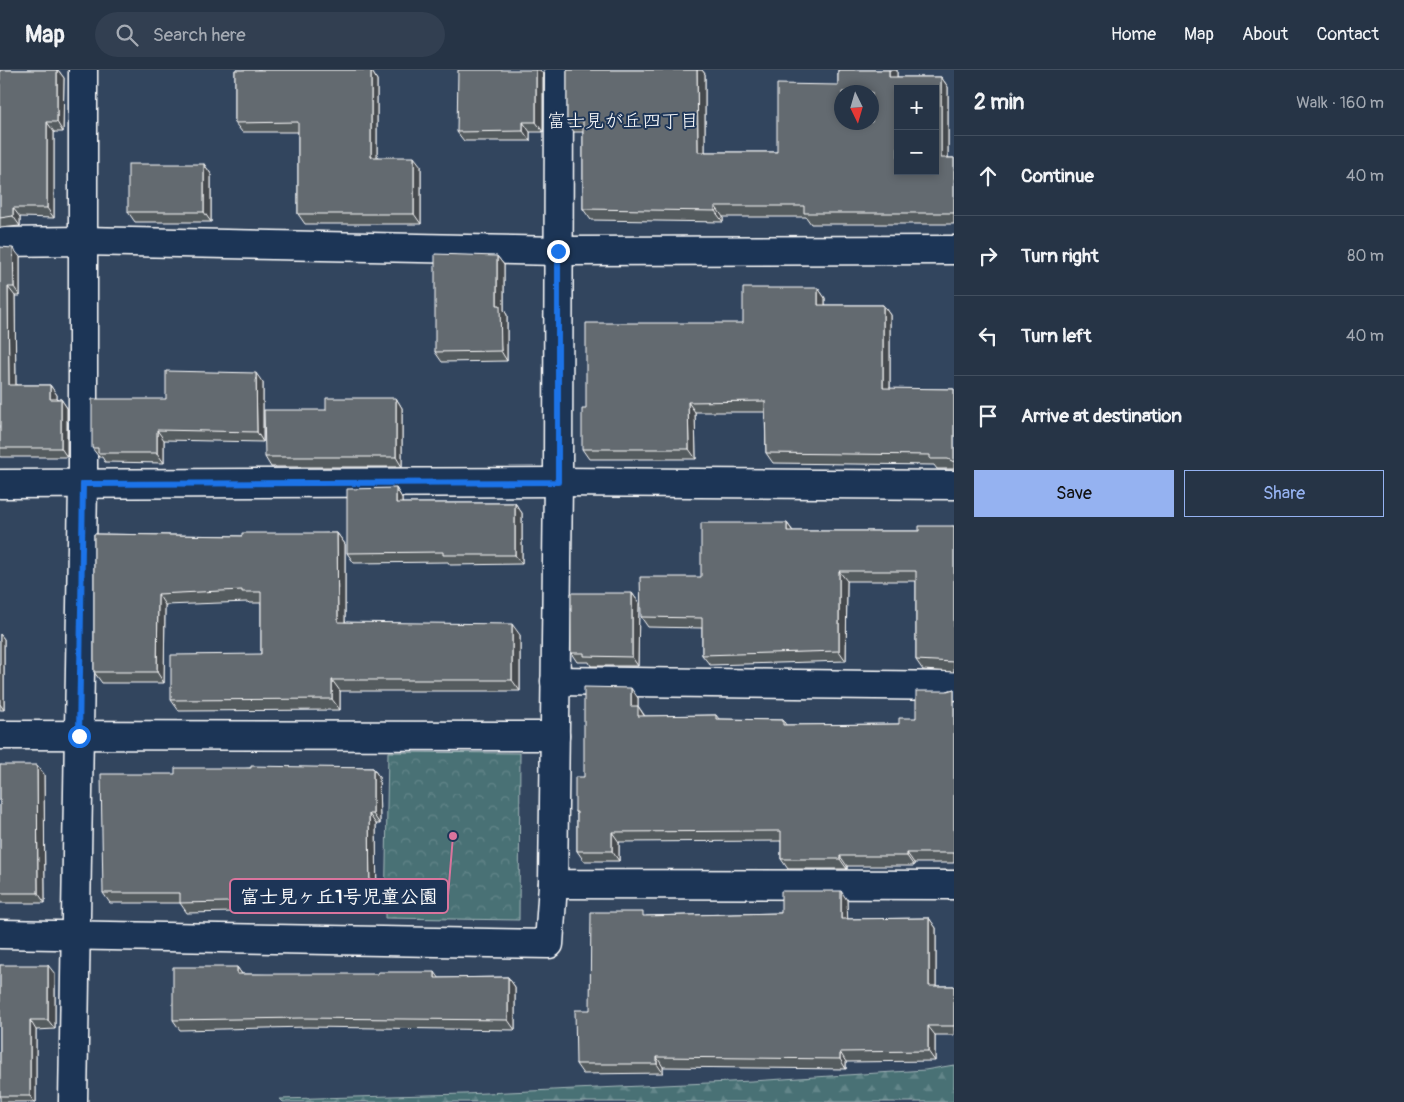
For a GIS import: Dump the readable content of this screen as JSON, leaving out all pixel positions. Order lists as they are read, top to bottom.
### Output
{
  "districts": ["富士見が丘四丁目"],
  "places": ["富士見ヶ丘1号児童公園"],
  "north": "bottom",
  "page": {
    "header": "Map",
    "search": "Search here",
    "nav": [
      "Home",
      "Map",
      "About",
      "Contact"
    ],
    "heading": ["2 min", "Walk · 160 m"],
    "map_buttons": ["+", "−"],
    "list": [
      ["Continue", "40 m"],
      ["Turn right", "80 m"],
      ["Turn left", "40 m"],
      "Arrive at destination"
    ],
    "buttons": ["Save", "Share"]
  }
}
